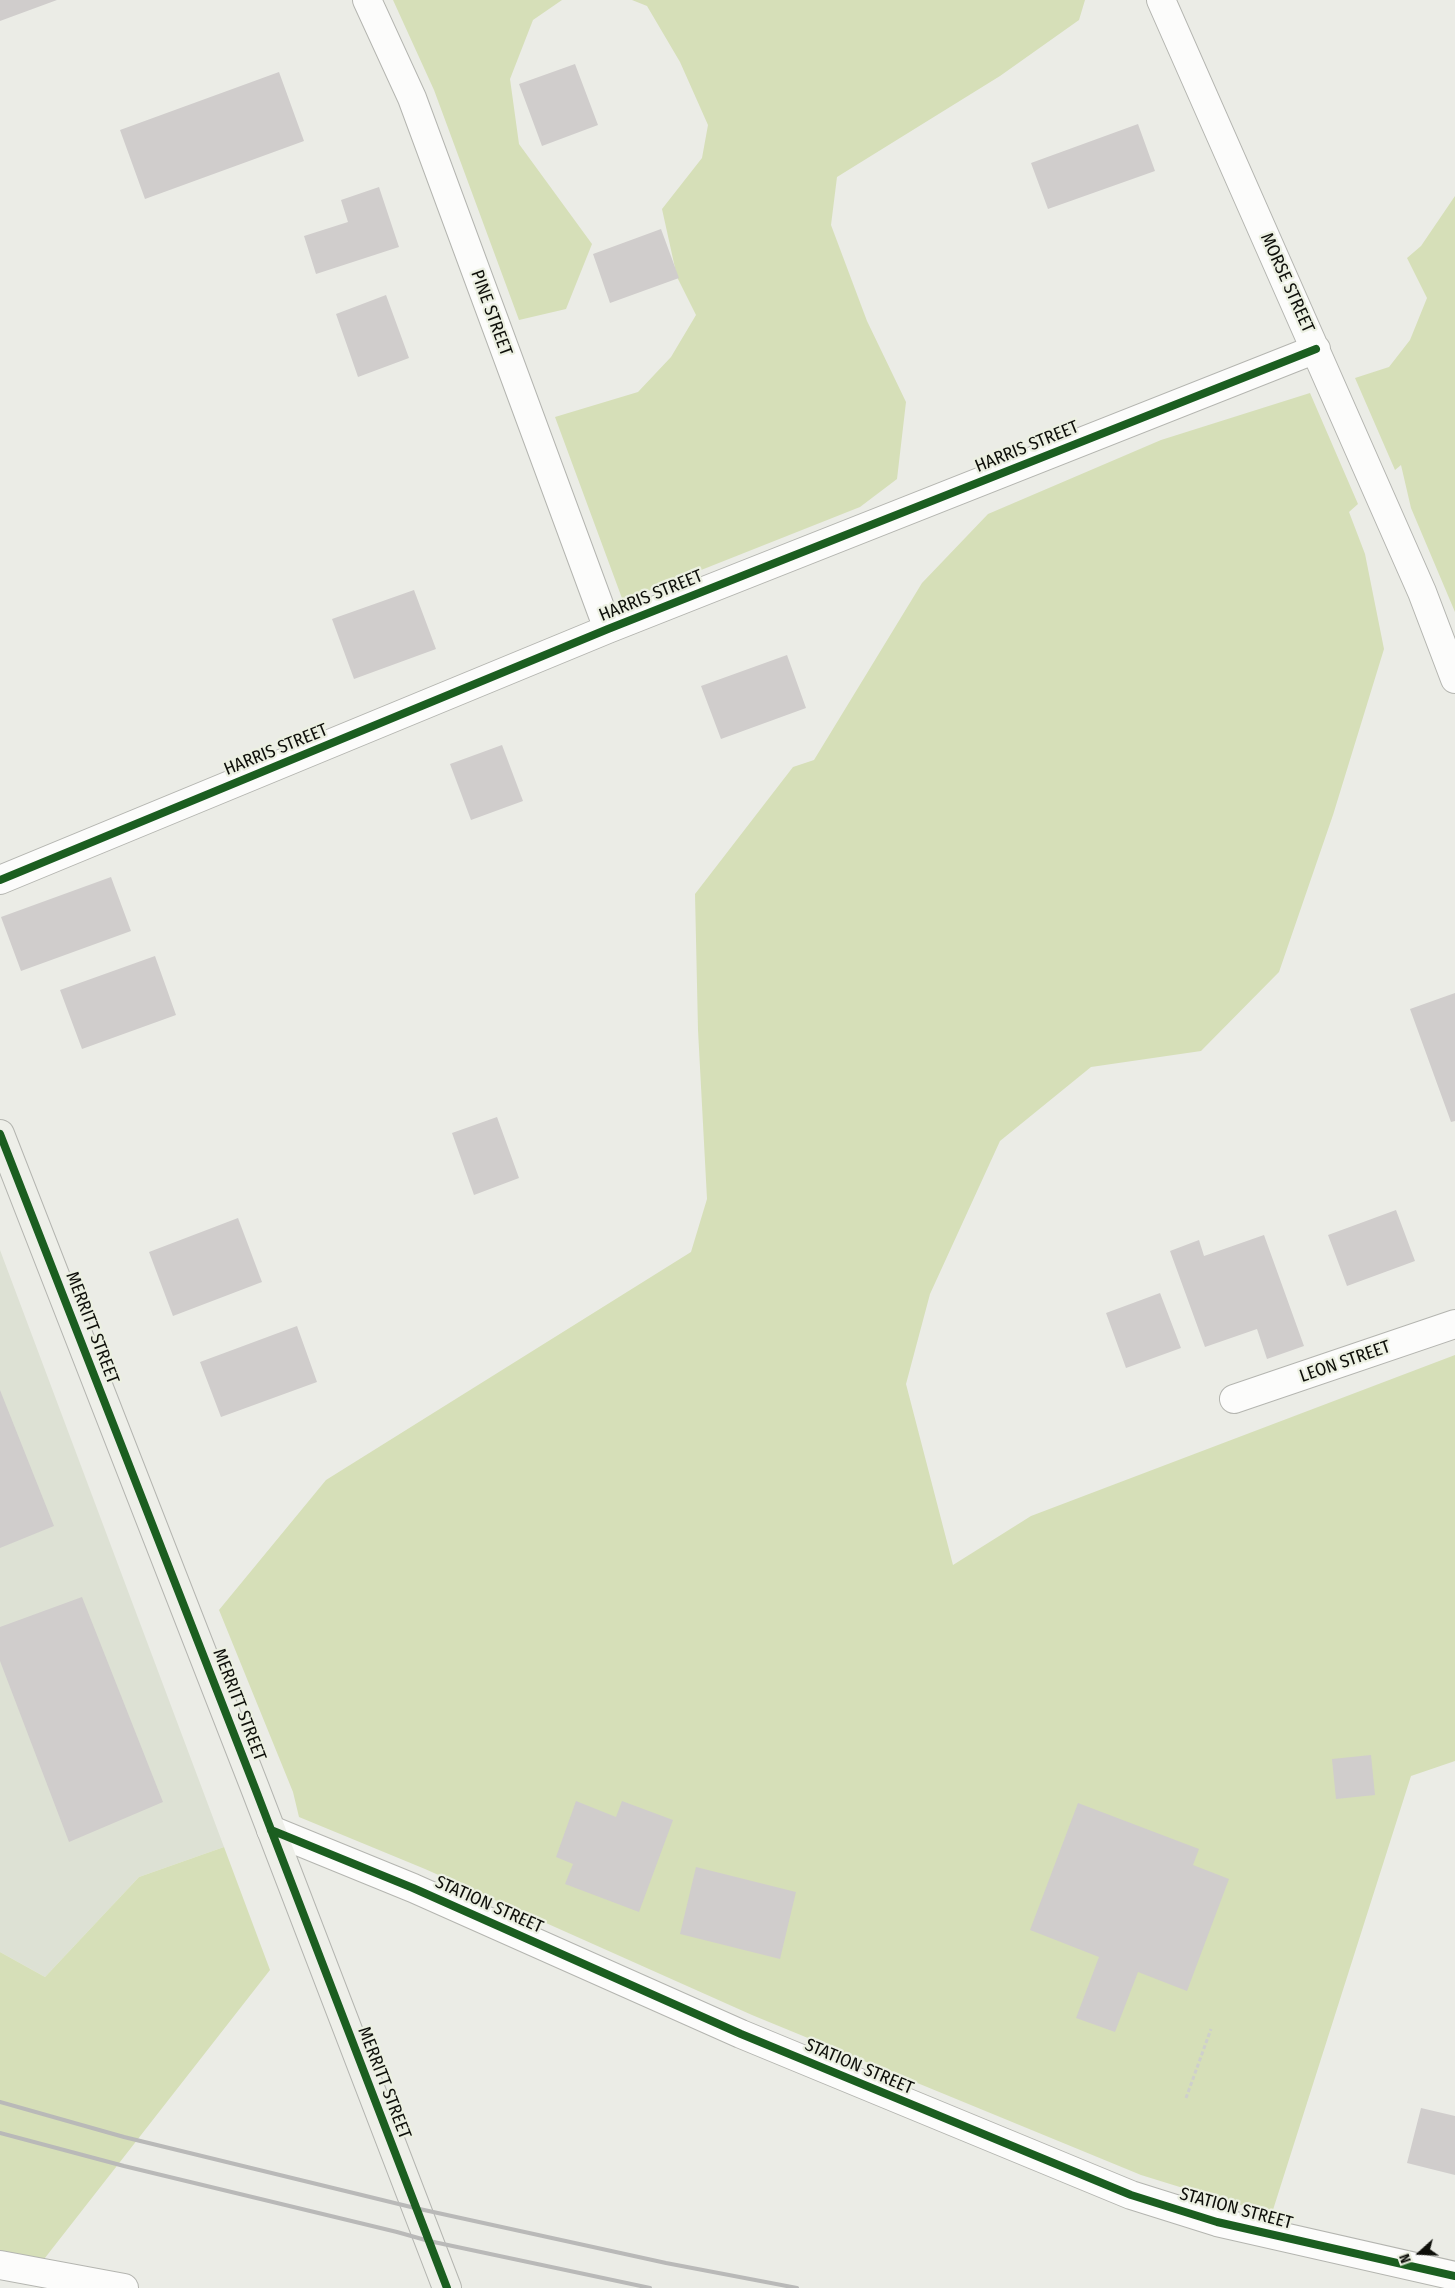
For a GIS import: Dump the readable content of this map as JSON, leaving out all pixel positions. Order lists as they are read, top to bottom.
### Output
{
  "streets": {
    "street": [
      "MORSE STREET",
      "PINE STREET",
      "HARRIS STREET",
      "MERRITT STREET",
      "LEON STREET",
      "STATION STREET"
    ]
  },
  "crossings": [
    ["MORSE STREET", "HARRIS STREET"],
    ["PINE STREET", "HARRIS STREET"],
    ["MERRITT STREET", "STATION STREET"]
  ],
  "north": "left"
}
